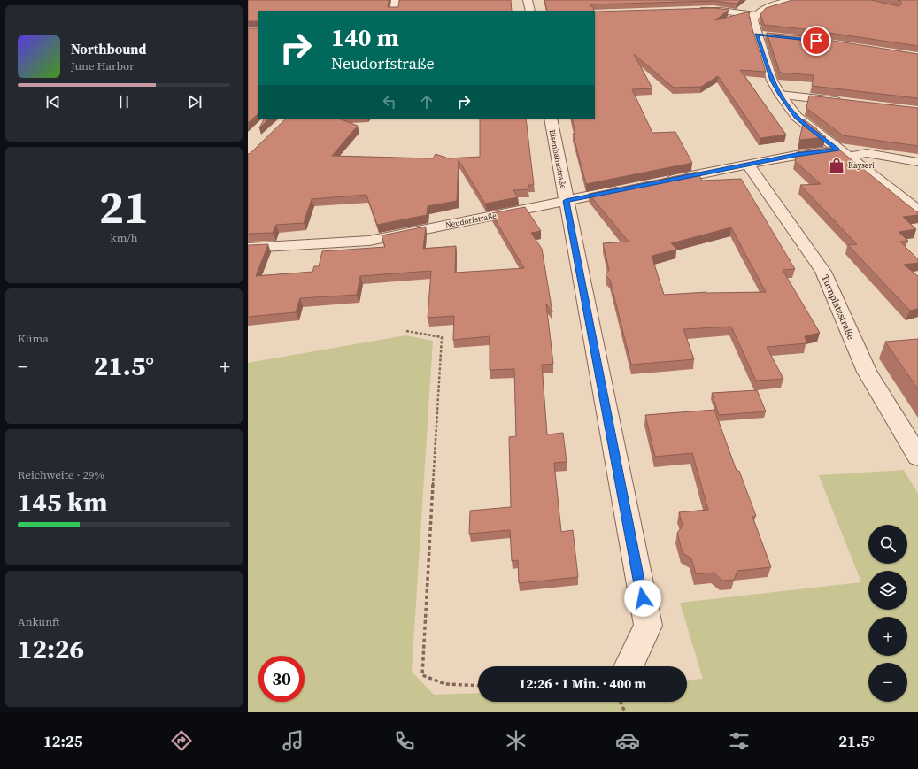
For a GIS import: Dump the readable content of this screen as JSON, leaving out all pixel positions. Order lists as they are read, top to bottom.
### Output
{
  "streets": {
    "street": ["Eisenbahnstraße", "Neudorfstraße", "Turnplatzstraße"]
  },
  "crossings": [
    ["Eisenbahnstraße", "Neudorfstraße"]
  ],
  "places": {
    "shop": ["Kayseri"]
  },
  "page": {
    "turn": ["140 m", "Neudorfstraße"],
    "song": ["Northbound", "June Harbor"],
    "tile": [
      ["21", "km/h"],
      "Klima",
      ["Reichweite · 29%", "145 km"],
      ["Ankunft", "12:26"]
    ],
    "heat": ["−", "21.5°", "+"],
    "map_buttons": ["+", "−"],
    "limit": "30",
    "trip": "12:26 · 1 Min. · 400 m",
    "tabs": ["12:25", "21.5°"]
  }
}
